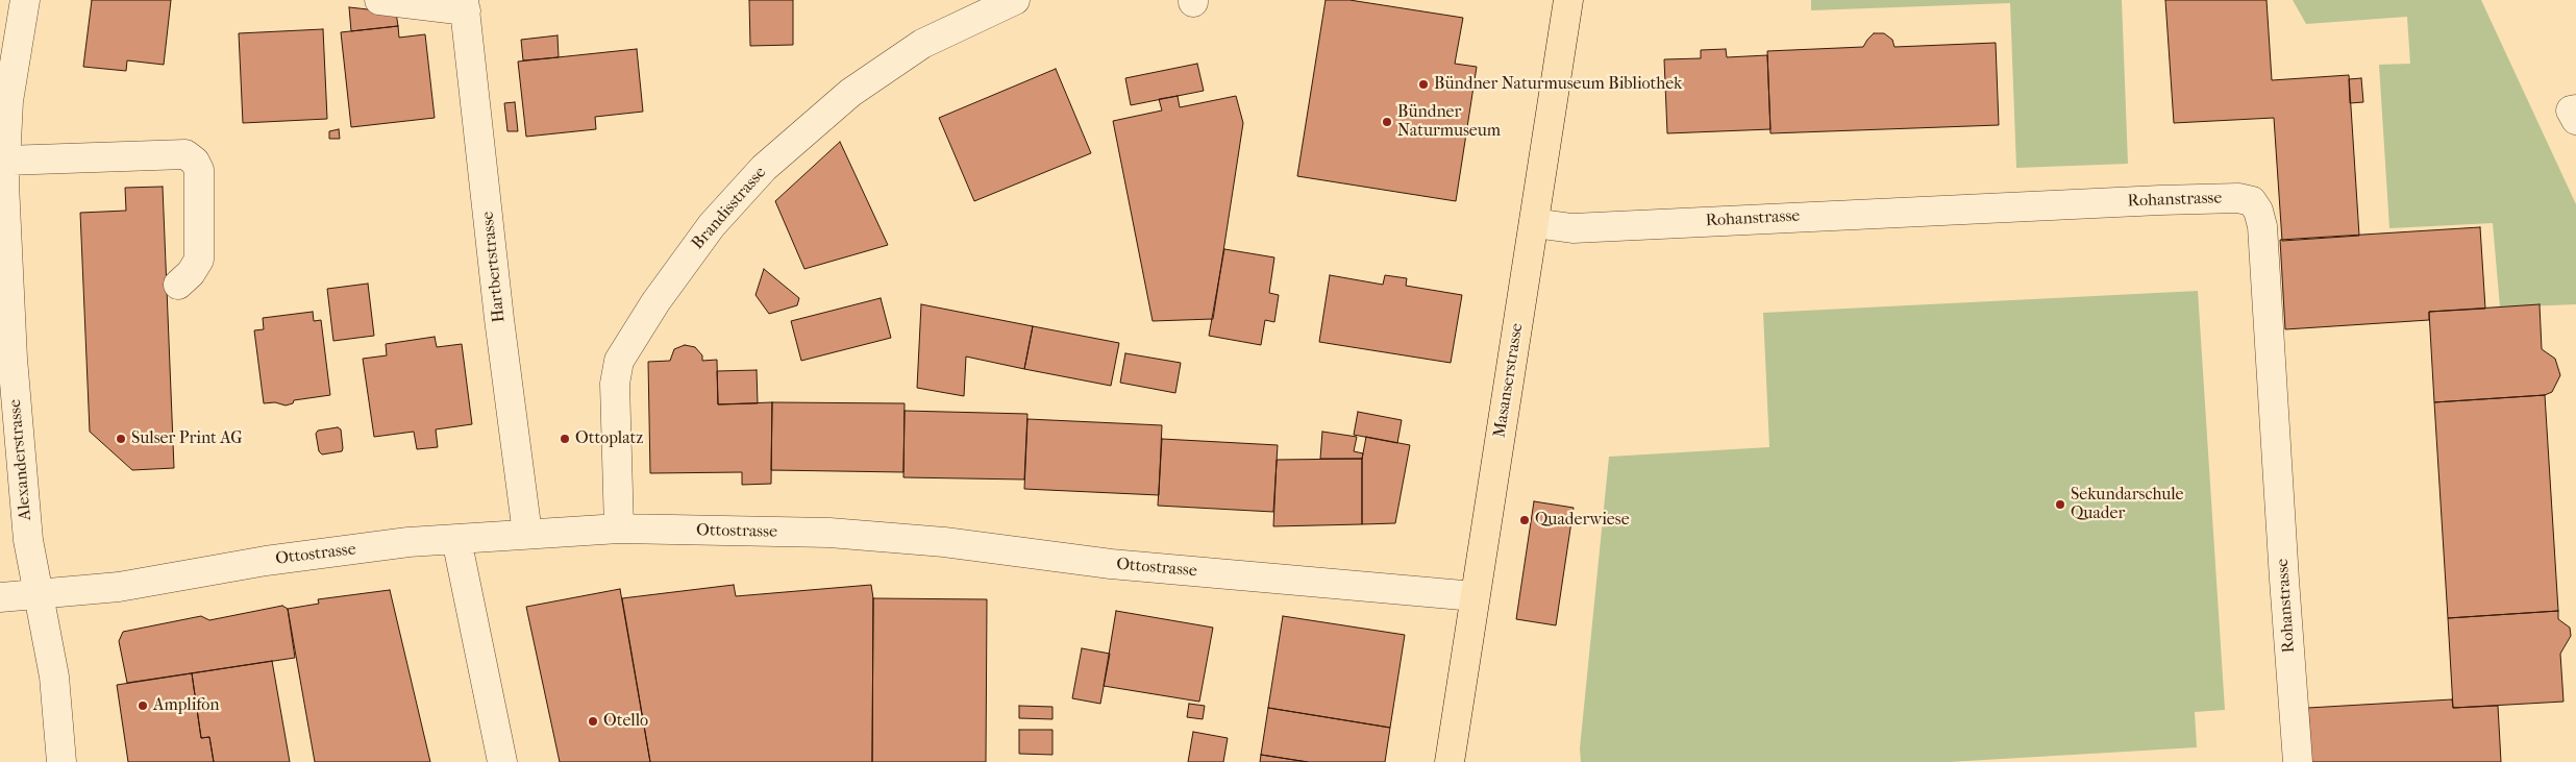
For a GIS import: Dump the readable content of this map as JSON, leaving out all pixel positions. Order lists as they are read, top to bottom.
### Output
{
  "streets": {
    "main road": ["Masanserstrasse"],
    "street": [
      "Rohanstrasse",
      "Brandisstrasse",
      "Hartbertstrasse",
      "Alexanderstrasse",
      "Ottostrasse"
    ]
  },
  "crossings": [
    ["Rohanstrasse", "Masanserstrasse"],
    ["Brandisstrasse", "Ottostrasse"],
    ["Hartbertstrasse", "Ottostrasse"],
    ["Masanserstrasse", "Ottostrasse"],
    ["Alexanderstrasse", "Ottostrasse"]
  ],
  "places": [
    "Bündner Naturmuseum Bibliothek",
    "Bündner Naturmuseum",
    "Sulser Print AG",
    "Ottoplatz",
    "Sekundarschule Quader",
    "Quaderwiese",
    "Amplifon",
    "Otello"
  ]
}
